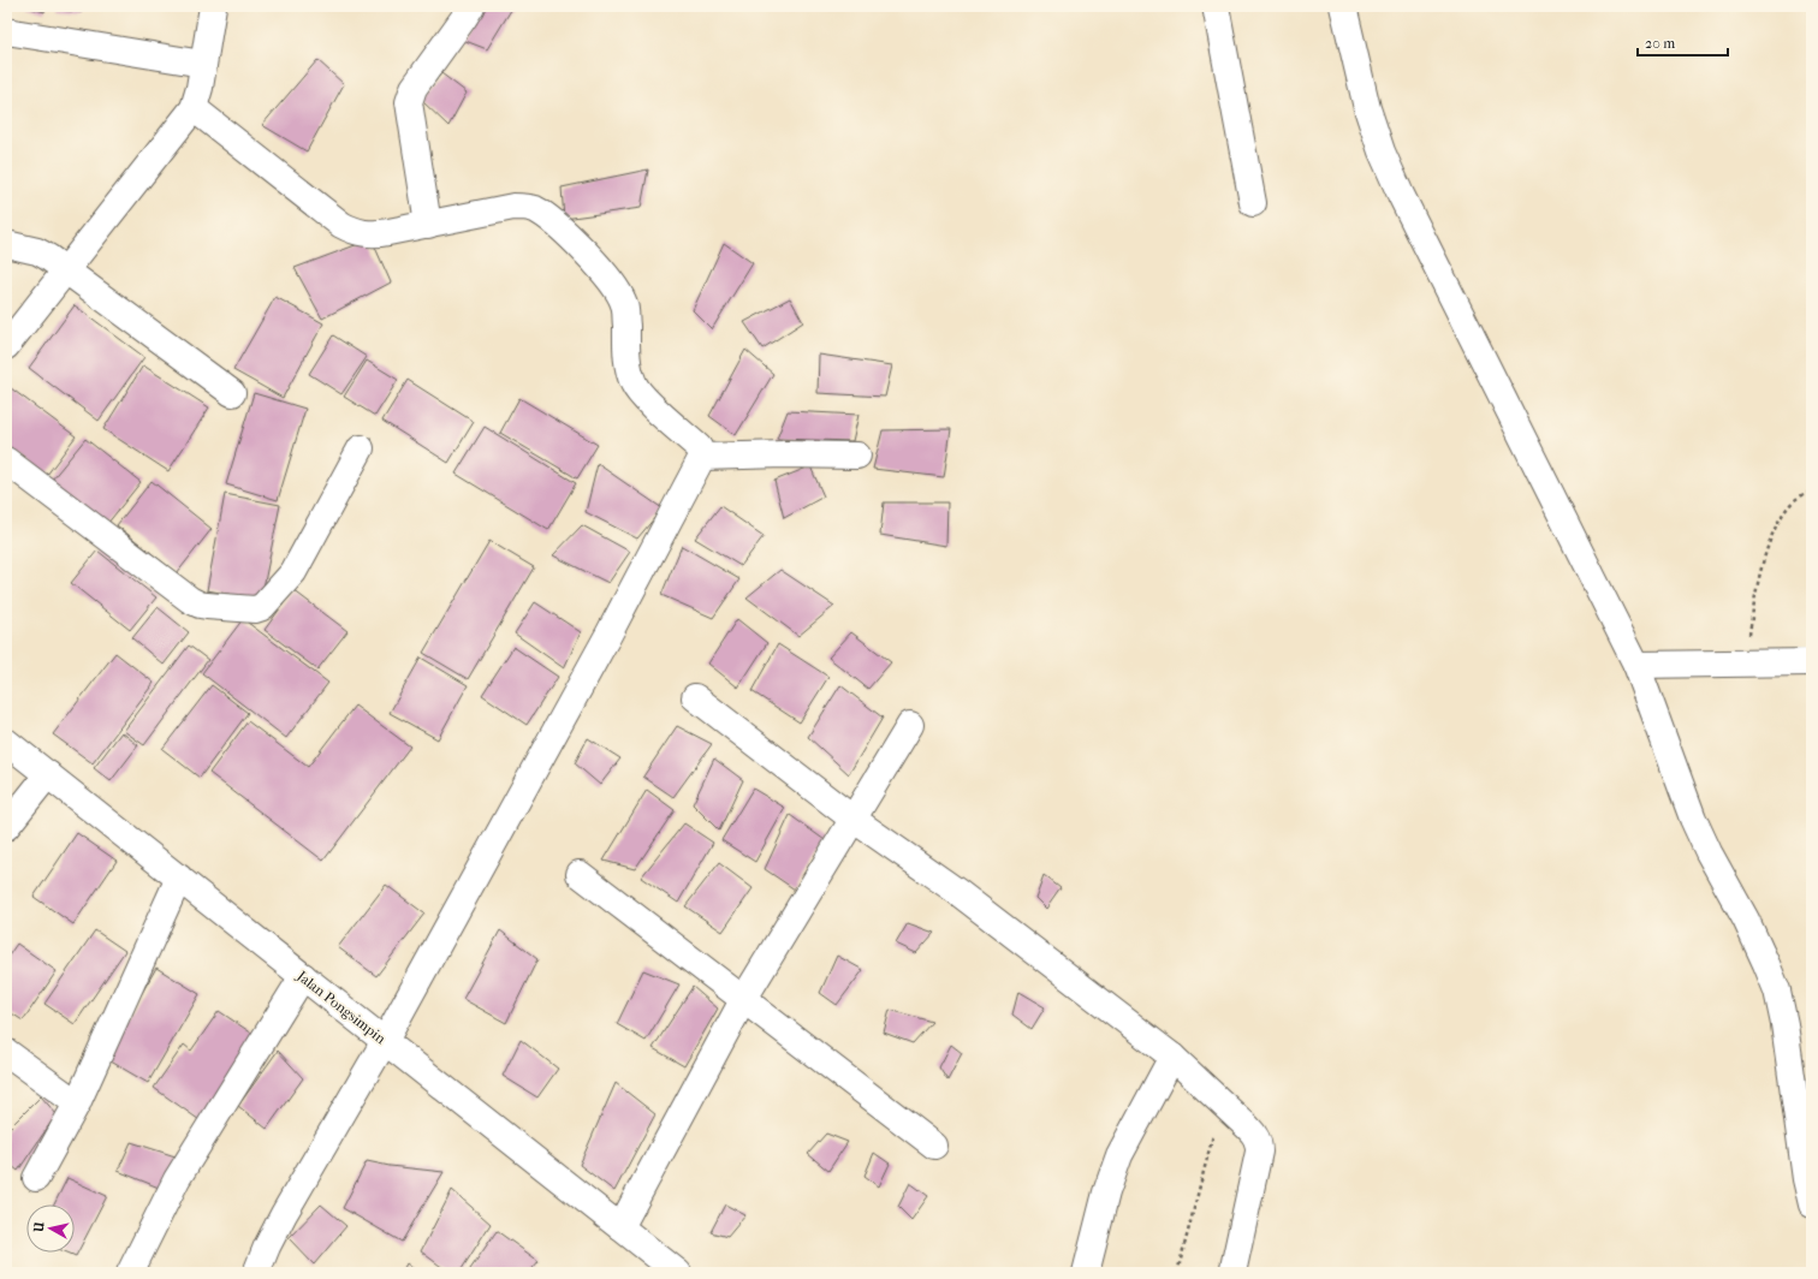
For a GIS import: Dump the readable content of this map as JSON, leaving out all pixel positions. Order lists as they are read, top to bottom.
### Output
{
  "streets": {
    "street": ["Jalan Pongsimpin"]
  },
  "scale_bar": "20 m",
  "north": "left"
}
